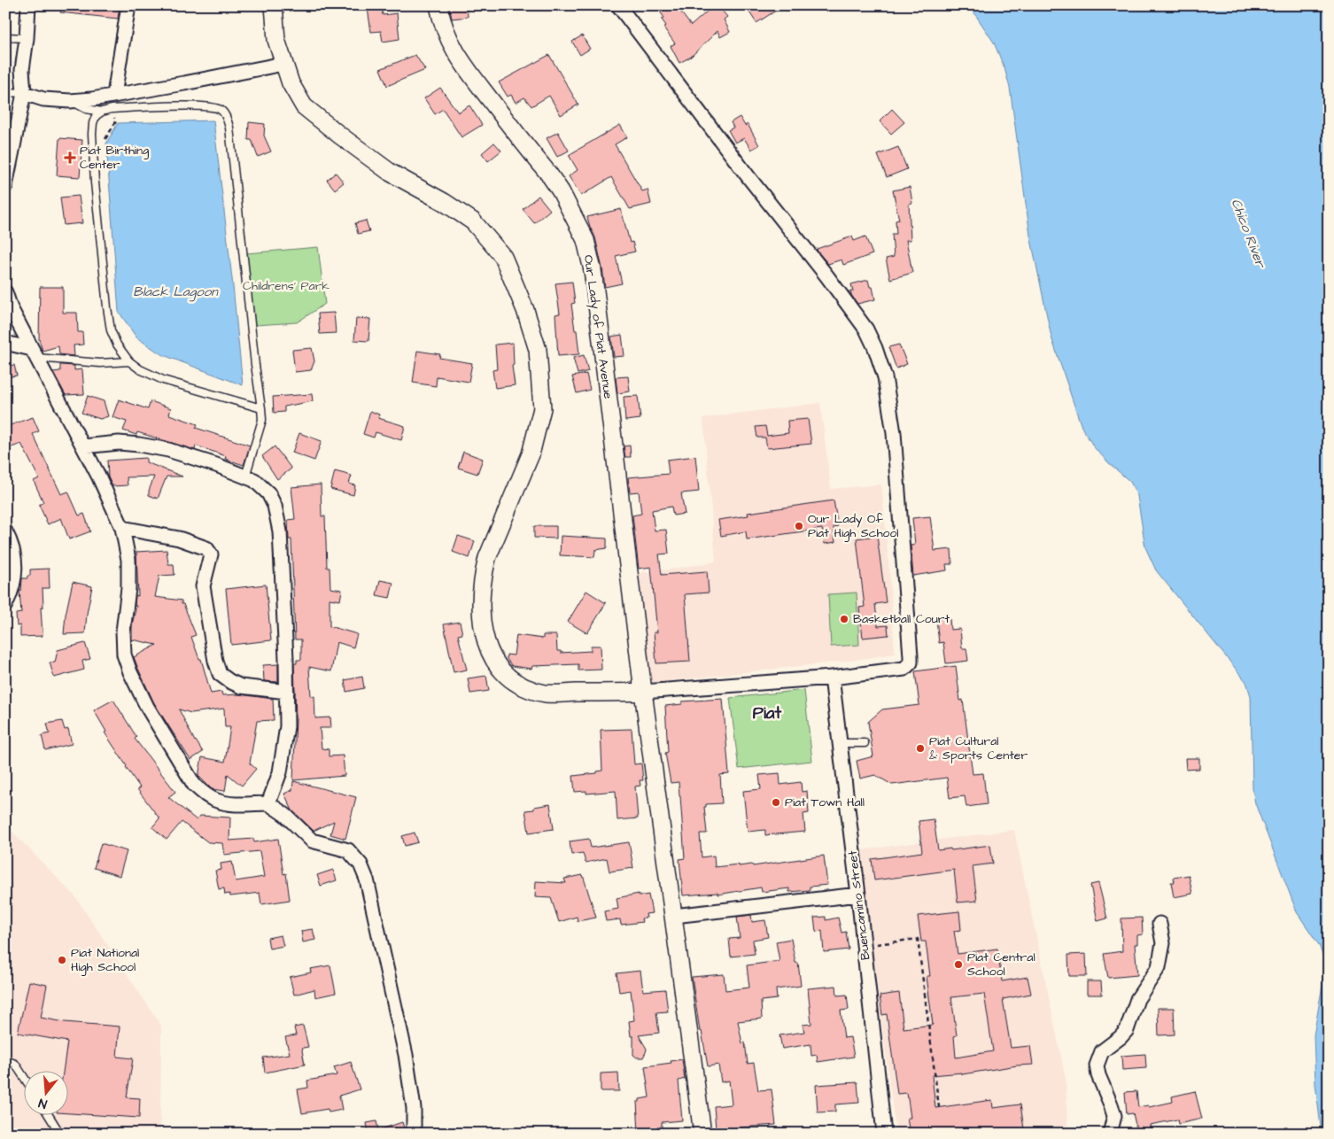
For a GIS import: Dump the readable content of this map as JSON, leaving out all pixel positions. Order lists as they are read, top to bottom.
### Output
{
  "streets": {
    "street": ["Our Lady of Piat Avenue", "Buencamino Street"]
  },
  "districts": ["Piat"],
  "water": ["Chico River", "Black Lagoon"],
  "parks": ["Childrens' Park"],
  "places": {
    "health": ["Piat Birthing Center"],
    "other": [
      "Our Lady Of Piat High School",
      "Basketball Court",
      "Piat Cultural & Sports Center",
      "Piat Town Hall",
      "Piat National High School",
      "Piat Central School"
    ]
  },
  "north": "bottom"
}
